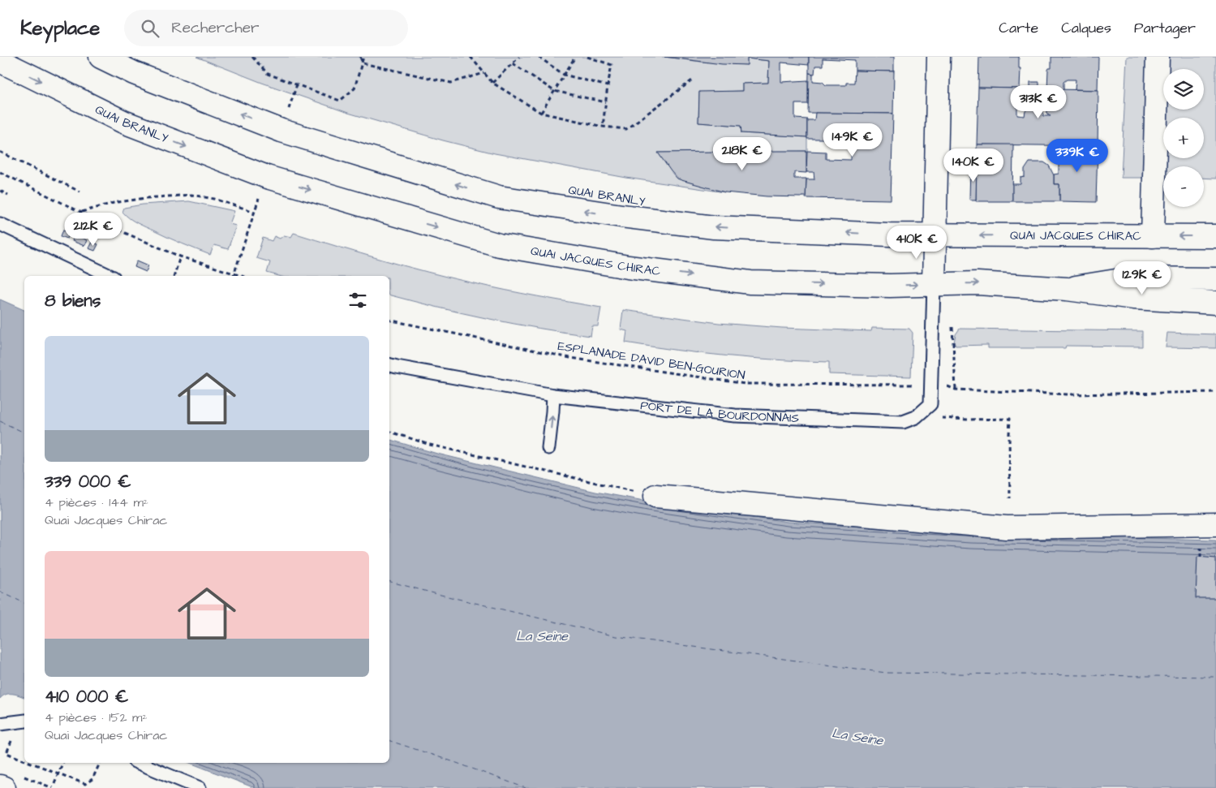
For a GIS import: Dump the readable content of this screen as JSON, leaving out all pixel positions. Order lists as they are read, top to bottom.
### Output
{
  "streets": {
    "main road": ["QUAI BRANLY", "QUAI JACQUES CHIRAC"],
    "lane": ["PORT DE LA BOURDONNAIS"],
    "path": ["ESPLANADE DAVID BEN-GOURION"]
  },
  "crossings": [
    ["QUAI BRANLY", "QUAI JACQUES CHIRAC"],
    ["QUAI JACQUES CHIRAC", "PORT DE LA BOURDONNAIS"]
  ],
  "water": ["La Seine"],
  "page": {
    "header": "Keyplace",
    "search": "Rechercher",
    "nav": ["Carte", "Calques", "Partager"],
    "map_buttons": ["+", "−"],
    "price": [
      "313K €",
      "149K €",
      "218K €",
      "339K €",
      "140K €",
      "212K €",
      "410K €",
      "129K €"
    ],
    "heading": "8 biens",
    "list": [
      {
        "name": "339 000 €",
        "note": "4 pièces · 144 m² · Quai Jacques Chirac"
      },
      {
        "name": "410 000 €",
        "note": "4 pièces · 152 m² · Quai Jacques Chirac"
      }
    ]
  }
}
